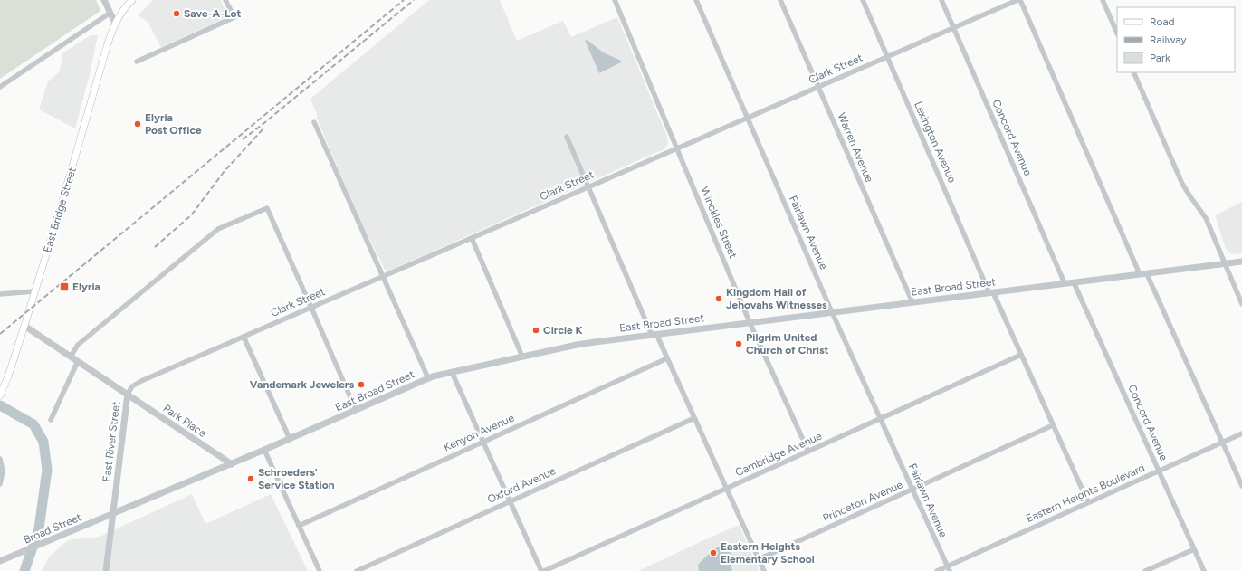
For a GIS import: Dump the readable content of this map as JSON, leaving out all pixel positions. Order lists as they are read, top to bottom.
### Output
{
  "streets": {
    "main road": ["East Bridge Street"],
    "street": [
      "Clark Street",
      "Concord Avenue",
      "Lexington Avenue",
      "Warren Avenue",
      "Winckles Street",
      "Fairlawn Avenue",
      "East Broad Street",
      "Park Place",
      "Kenyon Avenue",
      "East River Street",
      "Cambridge Avenue",
      "Oxford Avenue",
      "Eastern Heights Boulevard",
      "Princeton Avenue",
      "Broad Street"
    ]
  },
  "crossings": [
    ["Clark Street", "Concord Avenue"],
    ["Clark Street", "Lexington Avenue"],
    ["Clark Street", "Warren Avenue"],
    ["Clark Street", "Winckles Street"],
    ["Clark Street", "Fairlawn Avenue"],
    ["Clark Street", "Park Place"],
    ["Clark Street", "East River Street"],
    ["Concord Avenue", "East Broad Street"],
    ["Concord Avenue", "Eastern Heights Boulevard"],
    ["Lexington Avenue", "East Broad Street"],
    ["Lexington Avenue", "Cambridge Avenue"],
    ["Lexington Avenue", "Eastern Heights Boulevard"],
    ["Lexington Avenue", "Princeton Avenue"],
    ["Warren Avenue", "East Broad Street"],
    ["East Bridge Street", "East River Street"],
    ["Winckles Street", "East Broad Street"],
    ["Winckles Street", "Cambridge Avenue"],
    ["Fairlawn Avenue", "East Broad Street"],
    ["Fairlawn Avenue", "Cambridge Avenue"],
    ["Fairlawn Avenue", "Eastern Heights Boulevard"],
    ["Fairlawn Avenue", "Princeton Avenue"],
    ["East Broad Street", "Park Place"],
    ["East Broad Street", "East River Street"],
    ["East Broad Street", "Broad Street"],
    ["Park Place", "East River Street"],
    ["East River Street", "Broad Street"]
  ],
  "places": {
    "other": [
      "Save-A-Lot",
      "Elyria Post Office",
      "Kingdom Hall of Jehovahs Witnesses",
      "Circle K",
      "Pilgrim United Church of Christ",
      "Vandemark Jewelers",
      "Schroeders' Service Station",
      "Eastern Heights Elementary School"
    ],
    "transit": ["Elyria"]
  },
  "legend": ["Road", "Railway", "Park"]
}
